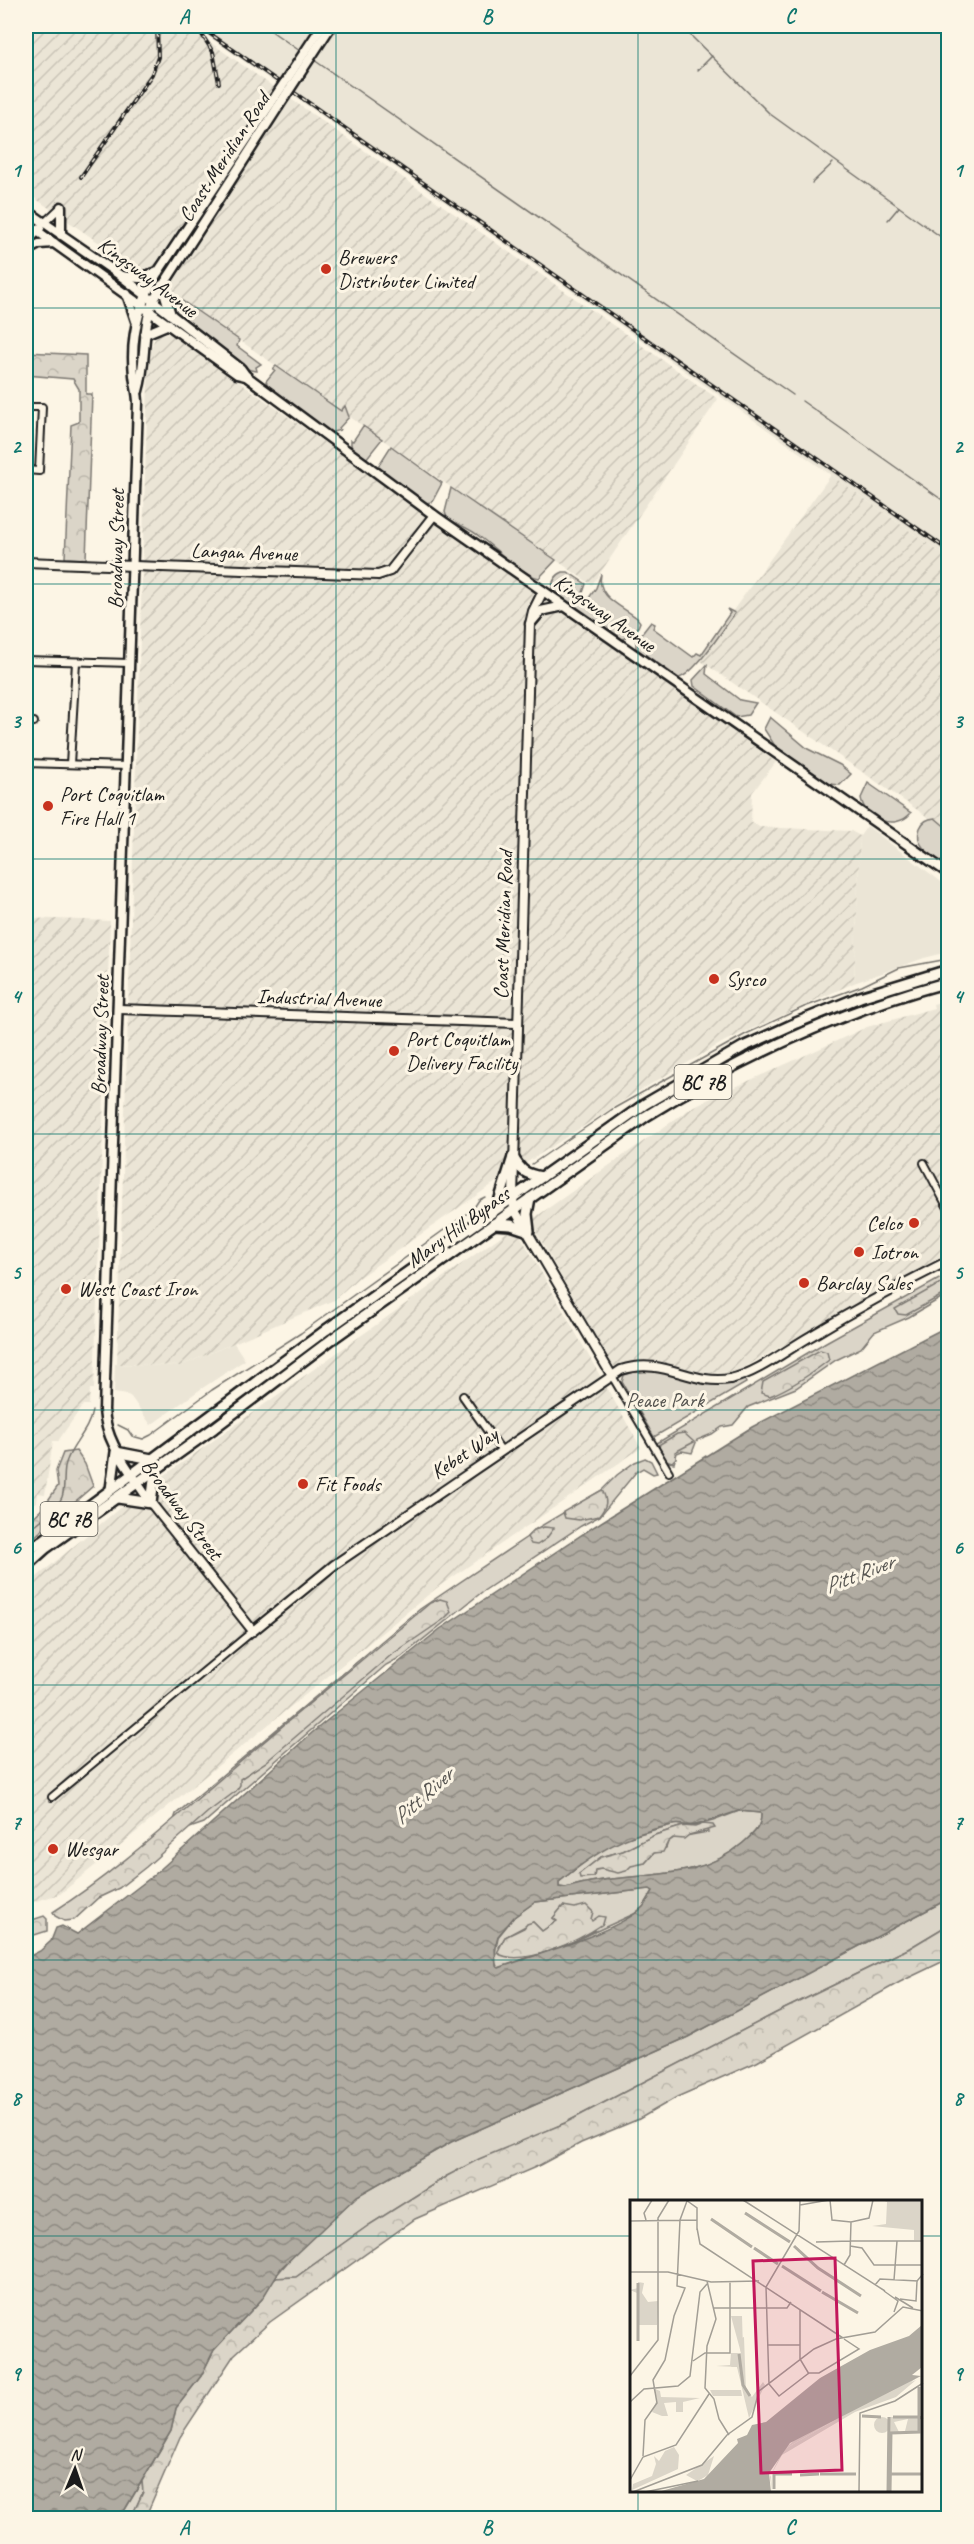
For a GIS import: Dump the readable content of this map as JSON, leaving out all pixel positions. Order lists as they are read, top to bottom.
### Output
{
  "streets": {
    "highway": ["BC 7B", "Mary Hill Bypass"],
    "main road": ["Coast Meridian Road", "Kingsway Avenue", "Broadway Street"],
    "street": ["Langan Avenue", "Industrial Avenue", "Kebet Way"]
  },
  "crossings": [
    ["Coast Meridian Road", "Kingsway Avenue"],
    ["Coast Meridian Road", "Broadway Street"],
    ["Coast Meridian Road", "Industrial Avenue"],
    ["Coast Meridian Road", "Mary Hill Bypass"],
    ["Coast Meridian Road", "Kebet Way"],
    ["Kingsway Avenue", "Broadway Street"],
    ["Kingsway Avenue", "Langan Avenue"],
    ["Broadway Street", "Langan Avenue"],
    ["Broadway Street", "Industrial Avenue"],
    ["Broadway Street", "Mary Hill Bypass"],
    ["Broadway Street", "Kebet Way"]
  ],
  "water": ["Pitt River"],
  "parks": ["Peace Park"],
  "places": [
    "Brewers Distributer Limited",
    "Port Coquitlam Fire Hall 1",
    "Sysco",
    "Port Coquitlam Delivery Facility",
    "Celco",
    "Iotron",
    "Barclay Sales",
    "West Coast Iron",
    "Fit Foods",
    "Wesgar"
  ],
  "north": "top",
  "grid": {
    "columns": ["A", "B", "C"],
    "rows": [
      "1",
      "2",
      "3",
      "4",
      "5",
      "6",
      "7",
      "8",
      "9"
    ]
  }
}
